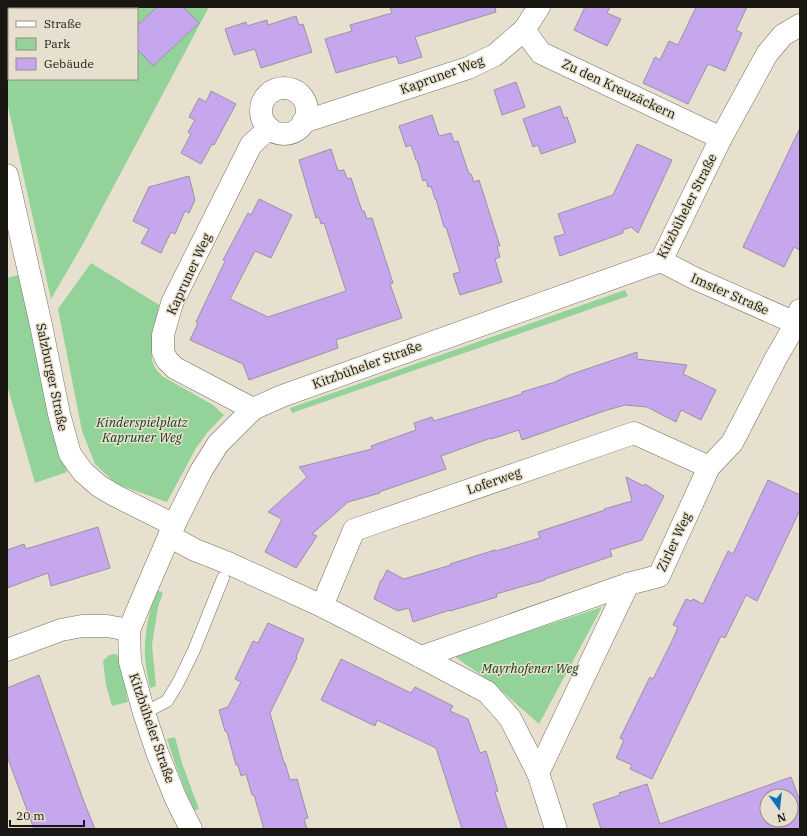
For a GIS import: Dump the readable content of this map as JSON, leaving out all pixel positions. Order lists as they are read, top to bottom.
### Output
{
  "streets": {
    "street": [
      "Kapruner Weg",
      "Zu den Kreuzäckern",
      "Kitzbüheler Straße",
      "Imster Straße",
      "Salzburger Straße",
      "Loferweg",
      "Zirler Weg"
    ]
  },
  "crossings": [
    ["Kapruner Weg", "Zu den Kreuzäckern"],
    ["Kapruner Weg", "Kitzbüheler Straße"],
    ["Zu den Kreuzäckern", "Kitzbüheler Straße"],
    ["Kitzbüheler Straße", "Imster Straße"],
    ["Kitzbüheler Straße", "Salzburger Straße"],
    ["Imster Straße", "Zirler Weg"],
    ["Loferweg", "Zirler Weg"]
  ],
  "parks": ["Kinderspielplatz Kapruner Weg", "Mayrhofener Weg"],
  "legend": ["Straße", "Park", "Gebäude"],
  "scale_bar": "20 m",
  "north": "bottom"
}
